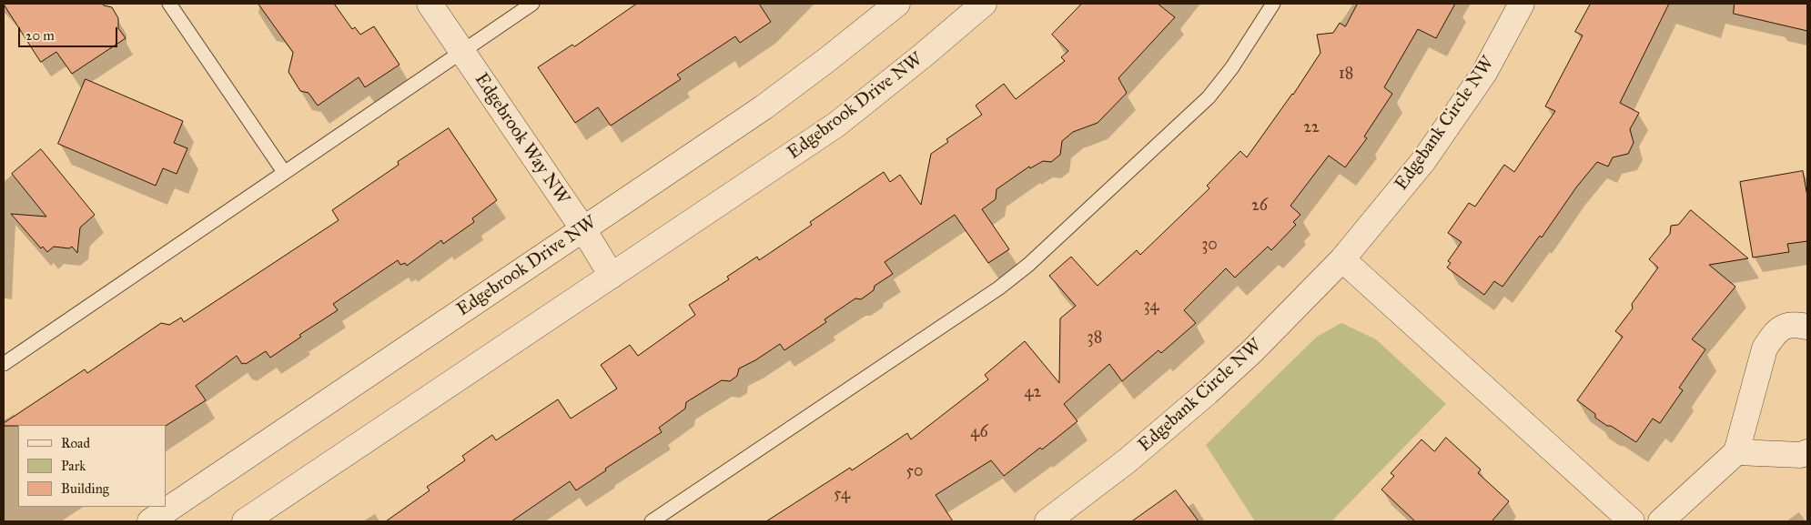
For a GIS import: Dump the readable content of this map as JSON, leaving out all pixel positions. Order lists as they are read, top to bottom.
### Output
{
  "streets": {
    "street": ["Edgebrook Drive NW", "Edgebank Circle NW", "Edgebrook Way NW"]
  },
  "crossings": [
    ["Edgebrook Drive NW", "Edgebrook Way NW"]
  ],
  "house_numbers": [
    "18",
    "22",
    "26",
    "30",
    "34",
    "38",
    "42",
    "46",
    "50",
    "54"
  ],
  "legend": ["Road", "Park", "Building"],
  "scale_bar": "20 m"
}
